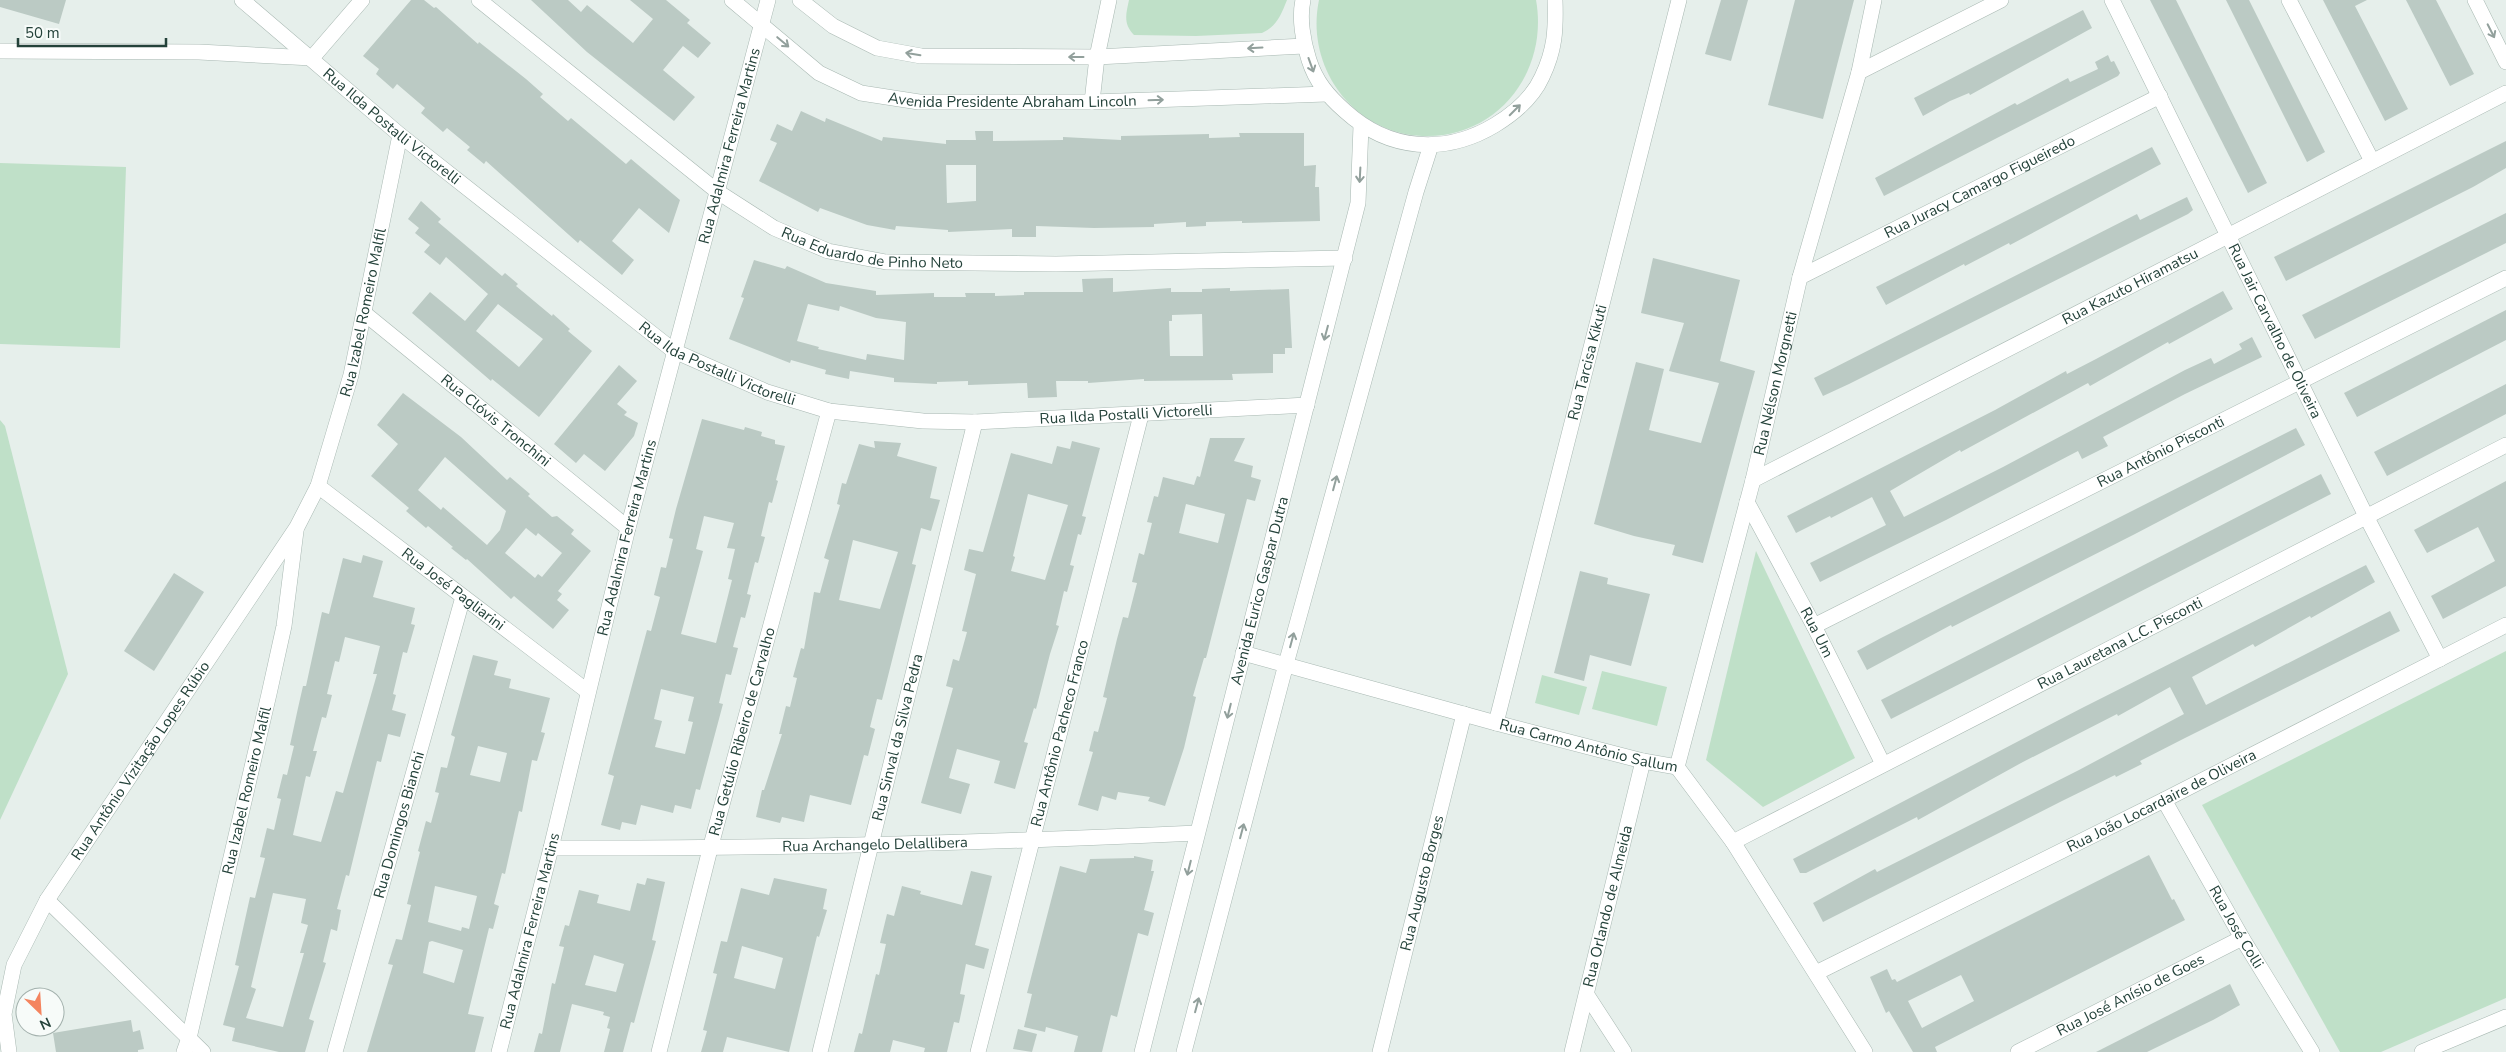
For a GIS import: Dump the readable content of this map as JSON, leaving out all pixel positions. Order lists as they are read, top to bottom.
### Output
{
  "streets": {
    "street": [
      "Avenida Presidente Abraham Lincoln",
      "Rua Ilda Postalli Victorelli",
      "Rua Adalmira Ferreira Martins",
      "Rua Juracy Camargo Figueiredo",
      "Rua Eduardo de Pinho Neto",
      "Rua Kazuto Hiramatsu",
      "Rua Izabel Romeiro Malfil",
      "Rua Jair Carvalho de Oliveira",
      "Rua Tarcisa Kikuti",
      "Rua Nélson Morgnetti",
      "Rua Clóvis Tronchini",
      "Rua Antônio Pisconti",
      "Rua José Pagliarini",
      "Avenida Eurico Gaspar Dutra",
      "Rua Um",
      "Rua Lauretana L.C. Pisconti",
      "Rua Getúlio Ribeiro de Carvalho",
      "Rua Antônio Pacheco Franco",
      "Rua Sinval da Silva Pedra",
      "Rua Carmo Antônio Sallum",
      "Rua Antônio Vizitação Lopes Rúbio",
      "Rua João Locardaire de Oliveira",
      "Rua Domingos Bianchi",
      "Rua Archangelo Delallibera",
      "Rua Augusto Borges",
      "Rua Orlando de Almeida",
      "Rua José Colli",
      "Rua José Anísio de Goes"
    ]
  },
  "crossings": [
    ["Avenida Presidente Abraham Lincoln", "Rua Adalmira Ferreira Martins"],
    ["Rua Ilda Postalli Victorelli", "Rua Adalmira Ferreira Martins"],
    ["Rua Ilda Postalli Victorelli", "Rua Izabel Romeiro Malfil"],
    ["Rua Ilda Postalli Victorelli", "Avenida Eurico Gaspar Dutra"],
    ["Rua Ilda Postalli Victorelli", "Rua Getúlio Ribeiro de Carvalho"],
    ["Rua Ilda Postalli Victorelli", "Rua Antônio Pacheco Franco"],
    ["Rua Ilda Postalli Victorelli", "Rua Sinval da Silva Pedra"],
    ["Rua Adalmira Ferreira Martins", "Rua Eduardo de Pinho Neto"],
    ["Rua Adalmira Ferreira Martins", "Rua Clóvis Tronchini"],
    ["Rua Adalmira Ferreira Martins", "Rua José Pagliarini"],
    ["Rua Adalmira Ferreira Martins", "Rua Archangelo Delallibera"],
    ["Rua Juracy Camargo Figueiredo", "Rua Jair Carvalho de Oliveira"],
    ["Rua Juracy Camargo Figueiredo", "Rua Nélson Morgnetti"],
    ["Rua Eduardo de Pinho Neto", "Avenida Eurico Gaspar Dutra"],
    ["Rua Kazuto Hiramatsu", "Rua Jair Carvalho de Oliveira"],
    ["Rua Kazuto Hiramatsu", "Rua Nélson Morgnetti"],
    ["Rua Izabel Romeiro Malfil", "Rua Clóvis Tronchini"],
    ["Rua Izabel Romeiro Malfil", "Rua José Pagliarini"],
    ["Rua Izabel Romeiro Malfil", "Rua Antônio Vizitação Lopes Rúbio"],
    ["Rua Jair Carvalho de Oliveira", "Rua Antônio Pisconti"],
    ["Rua Jair Carvalho de Oliveira", "Rua Lauretana L.C. Pisconti"],
    ["Rua Jair Carvalho de Oliveira", "Rua João Locardaire de Oliveira"],
    ["Rua Tarcisa Kikuti", "Rua Carmo Antônio Sallum"],
    ["Rua Nélson Morgnetti", "Rua Um"],
    ["Rua Nélson Morgnetti", "Rua Carmo Antônio Sallum"],
    ["Rua Antônio Pisconti", "Rua Um"],
    ["Rua José Pagliarini", "Rua Antônio Vizitação Lopes Rúbio"],
    ["Rua José Pagliarini", "Rua Domingos Bianchi"],
    ["Avenida Eurico Gaspar Dutra", "Rua Carmo Antônio Sallum"],
    ["Avenida Eurico Gaspar Dutra", "Rua Archangelo Delallibera"],
    ["Rua Um", "Rua Lauretana L.C. Pisconti"],
    ["Rua Lauretana L.C. Pisconti", "Rua Carmo Antônio Sallum"],
    ["Rua Getúlio Ribeiro de Carvalho", "Rua Archangelo Delallibera"],
    ["Rua Antônio Pacheco Franco", "Rua Archangelo Delallibera"],
    ["Rua Sinval da Silva Pedra", "Rua Archangelo Delallibera"],
    ["Rua Carmo Antônio Sallum", "Rua João Locardaire de Oliveira"],
    ["Rua Carmo Antônio Sallum", "Rua Augusto Borges"],
    ["Rua Carmo Antônio Sallum", "Rua Orlando de Almeida"],
    ["Rua João Locardaire de Oliveira", "Rua José Colli"],
    ["Rua José Colli", "Rua José Anísio de Goes"]
  ],
  "scale_bar": "50 m",
  "north": "bottom right"
}
